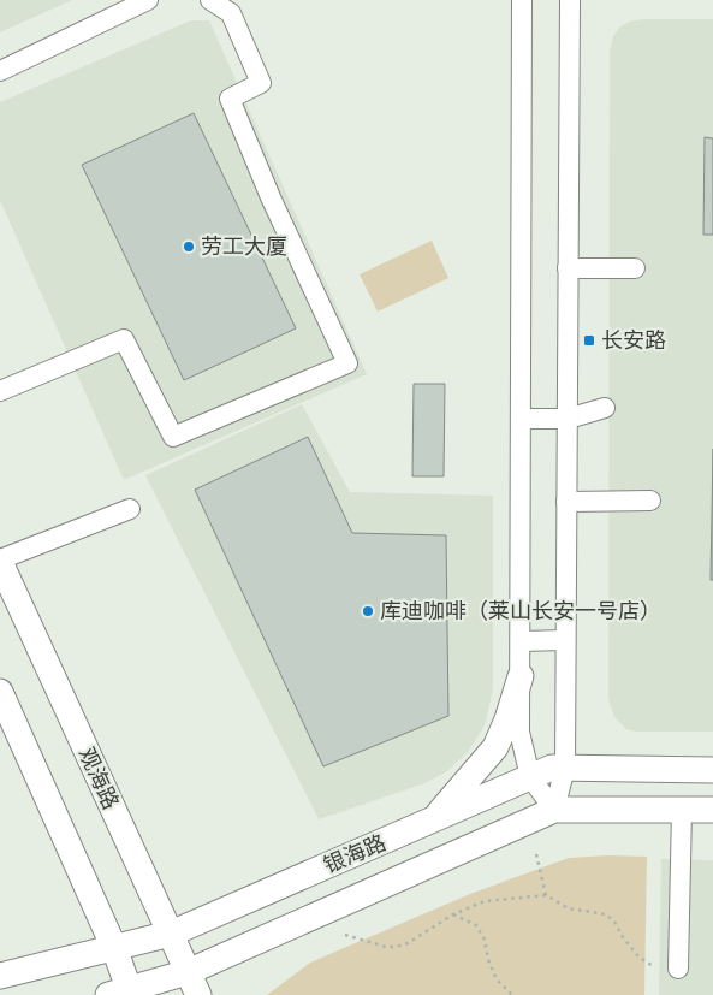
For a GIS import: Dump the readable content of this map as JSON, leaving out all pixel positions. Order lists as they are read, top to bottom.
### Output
{
  "streets": {
    "main road": ["观海路", "银海路"]
  },
  "crossings": [
    ["观海路", "银海路"]
  ],
  "places": {
    "other": ["劳工大厦", "库迪咖啡（莱山长安一号店）"],
    "transit": ["长安路"]
  }
}
